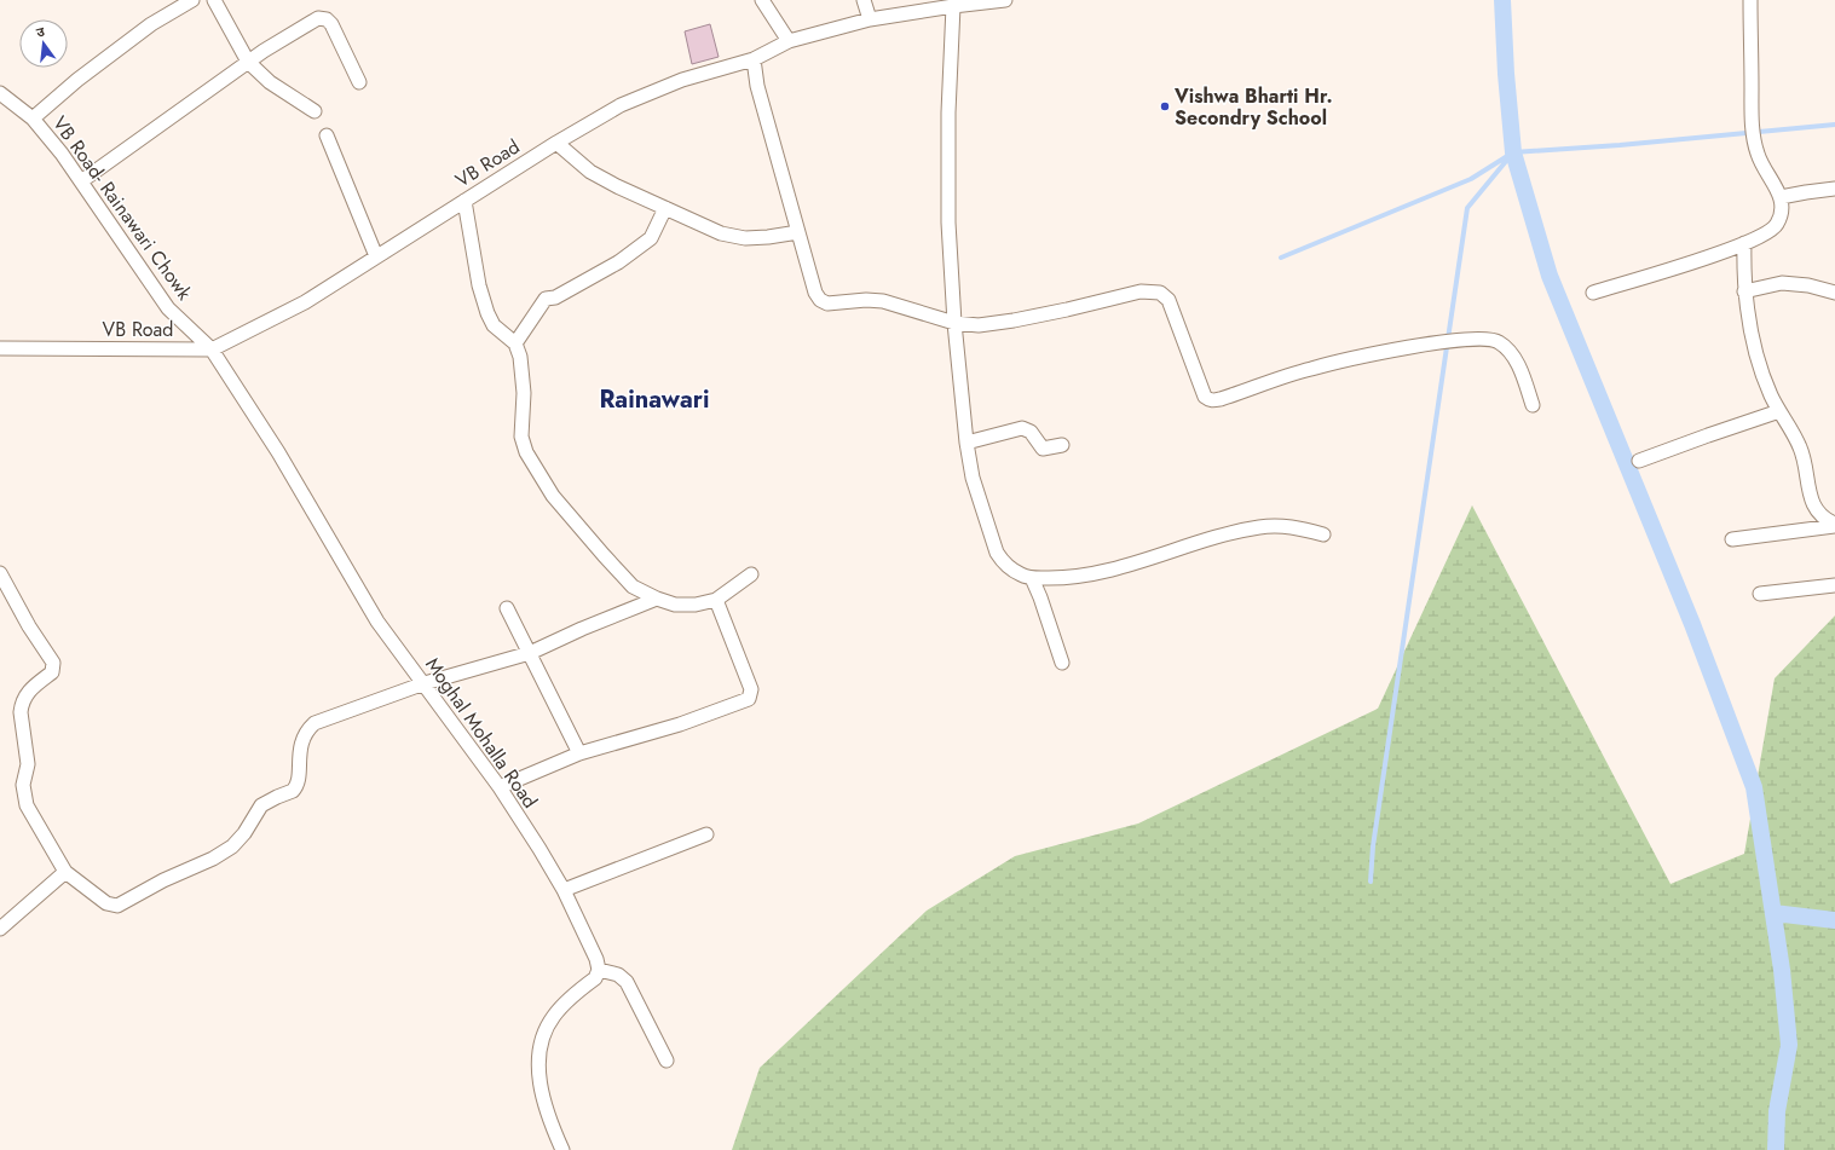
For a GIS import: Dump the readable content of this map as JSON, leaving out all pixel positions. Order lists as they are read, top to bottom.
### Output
{
  "streets": {
    "street": ["VB Road", "VB Road- Rainawari Chowk", "Moghal Mohalla Road"]
  },
  "crossings": [
    ["VB Road", "VB Road- Rainawari Chowk"],
    ["VB Road", "Moghal Mohalla Road"],
    ["VB Road- Rainawari Chowk", "Moghal Mohalla Road"]
  ],
  "districts": ["Rainawari"],
  "places": ["Vishwa Bharti Hr. Secondry School"],
  "north": "top"
}
